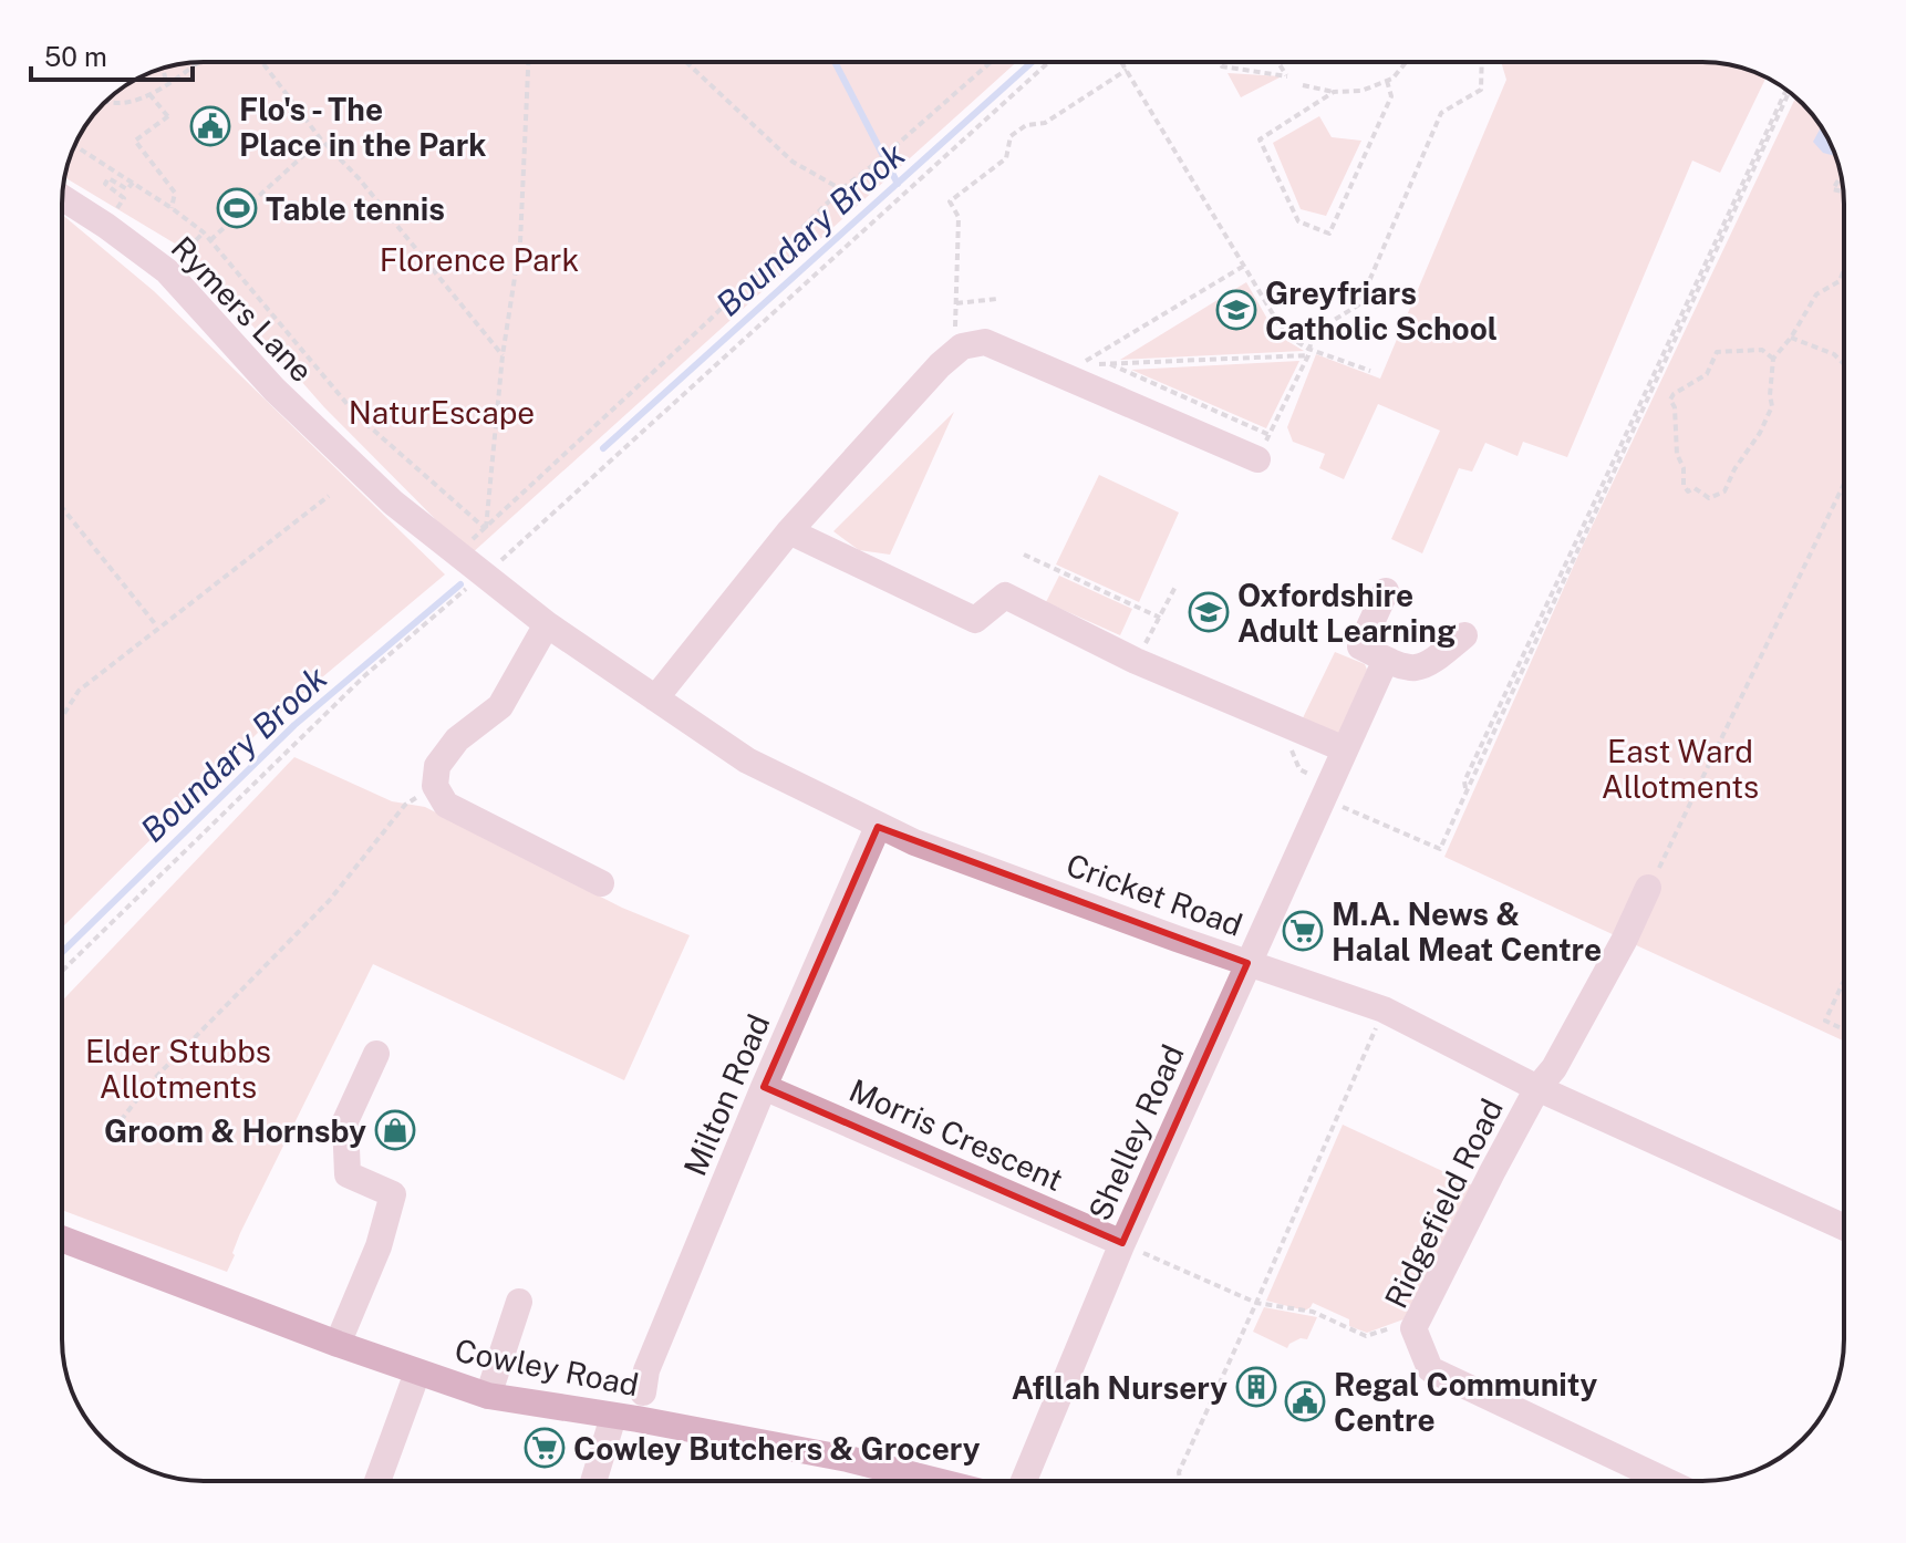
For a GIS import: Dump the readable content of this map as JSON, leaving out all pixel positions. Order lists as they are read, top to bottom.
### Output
{
  "streets": {
    "main road": ["Cowley Road"],
    "street": [
      "Rymers Lane",
      "Cricket Road",
      "Milton Road",
      "Shelley Road",
      "Morris Crescent",
      "Ridgefield Road"
    ]
  },
  "crossings": [
    ["Rymers Lane", "Cricket Road"],
    ["Cricket Road", "Milton Road"],
    ["Cricket Road", "Shelley Road"],
    ["Cricket Road", "Ridgefield Road"],
    ["Milton Road", "Morris Crescent"],
    ["Shelley Road", "Morris Crescent"]
  ],
  "water": ["Boundary Brook"],
  "parks": [
    "Florence Park",
    "NaturEscape",
    "East Ward Allotments",
    "Elder Stubbs Allotments"
  ],
  "places": {
    "public building": ["Flo's - The Place in the Park", "Regal Community Centre"],
    "sports": ["Table tennis"],
    "school or university": ["Greyfriars Catholic School", "Oxfordshire Adult Learning"],
    "supermarket": ["M.A. News & Halal Meat Centre", "Cowley Butchers & Grocery"],
    "shop": ["Groom & Hornsby"],
    "building": ["Afllah Nursery"]
  },
  "scale_bar": "50 m"
}
